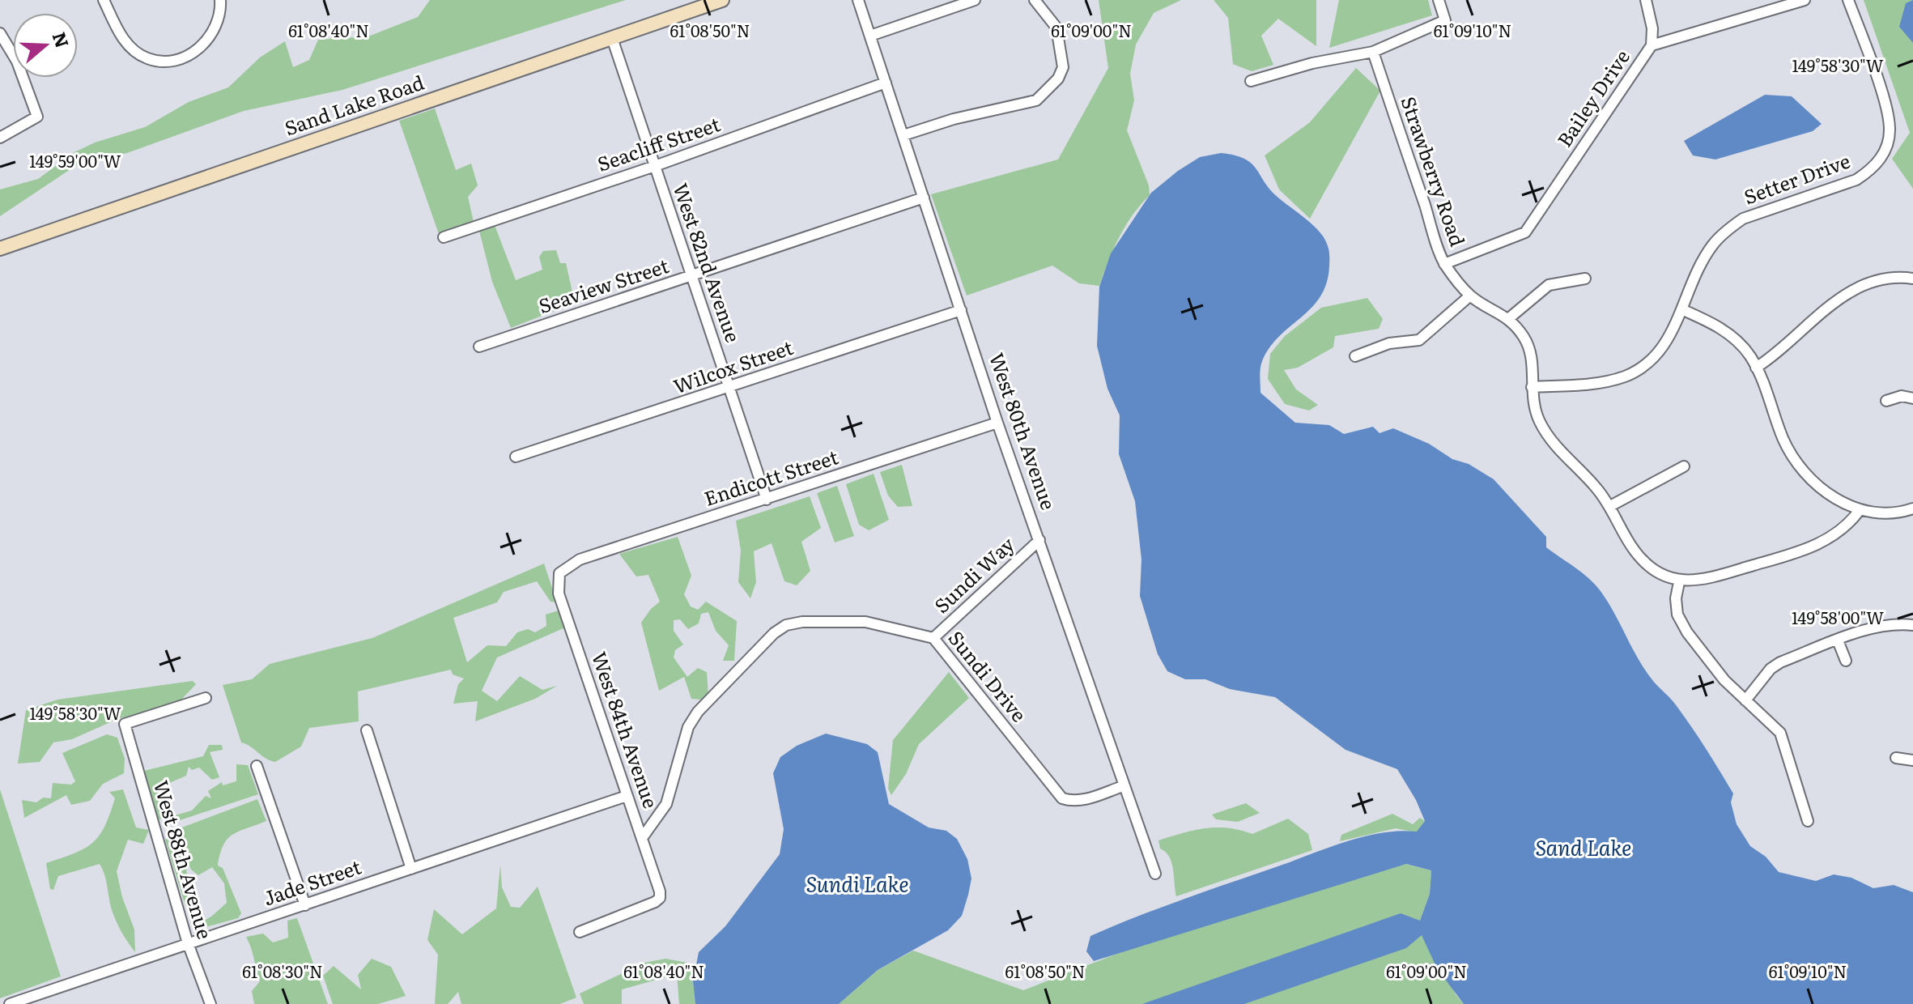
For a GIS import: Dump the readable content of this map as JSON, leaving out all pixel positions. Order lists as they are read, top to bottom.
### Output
{
  "streets": {
    "main road": ["Sand Lake Road"],
    "street": [
      "Bailey Drive",
      "Seacliff Street",
      "Strawberry Road",
      "Setter Drive",
      "West 82nd Avenue",
      "Seaview Street",
      "Wilcox Street",
      "West 80th Avenue",
      "Endicott Street",
      "Sundi Way",
      "Sundi Drive",
      "West 84th Avenue",
      "West 88th Avenue",
      "Jade Street"
    ]
  },
  "crossings": [
    ["Bailey Drive", "Strawberry Road"],
    ["Sand Lake Road", "West 82nd Avenue"],
    ["Seacliff Street", "West 82nd Avenue"],
    ["Seacliff Street", "West 80th Avenue"],
    ["West 82nd Avenue", "Seaview Street"],
    ["West 82nd Avenue", "Wilcox Street"],
    ["West 82nd Avenue", "Endicott Street"],
    ["Seaview Street", "West 80th Avenue"],
    ["Wilcox Street", "West 80th Avenue"],
    ["West 80th Avenue", "Endicott Street"],
    ["West 80th Avenue", "Sundi Way"],
    ["West 80th Avenue", "Sundi Drive"],
    ["Endicott Street", "West 84th Avenue"],
    ["Sundi Way", "Sundi Drive"],
    ["Sundi Drive", "West 84th Avenue"],
    ["West 84th Avenue", "Jade Street"],
    ["West 88th Avenue", "Jade Street"]
  ],
  "water": ["Sand Lake", "Sundi Lake"],
  "north": "right",
  "coordinates": [
    "61°08'40\"N",
    "61°08'50\"N",
    "61°09'00\"N",
    "61°09'10\"N",
    "149°58'30\"W",
    "149°59'00\"W",
    "149°58'00\"W",
    "61°08'30\"N"
  ]
}
